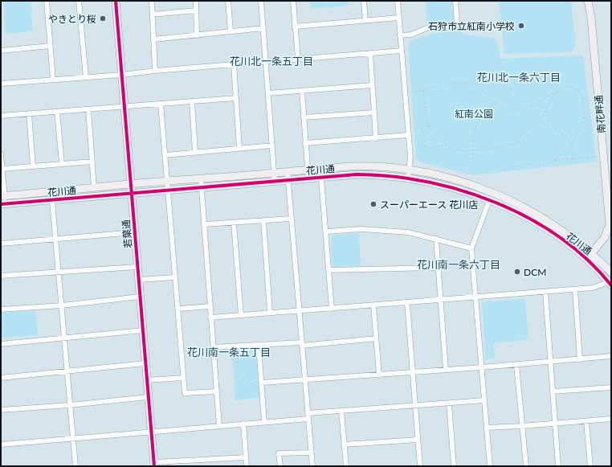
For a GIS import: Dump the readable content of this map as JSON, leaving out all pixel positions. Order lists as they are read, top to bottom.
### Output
{
  "streets": {
    "street": ["南花畔通", "花川通", "若葉通"]
  },
  "crossings": [
    ["南花畔通", "花川通"],
    ["花川通", "若葉通"]
  ],
  "districts": [
    "花川北一条五丁目",
    "花川北一条六丁目",
    "花川南一条六丁目",
    "花川南一条五丁目"
  ],
  "parks": ["紅南公園"],
  "places": [
    "やきとり桜",
    "石狩市立紅南小学校",
    "スーパーエース 花川店",
    "DCM"
  ]
}
